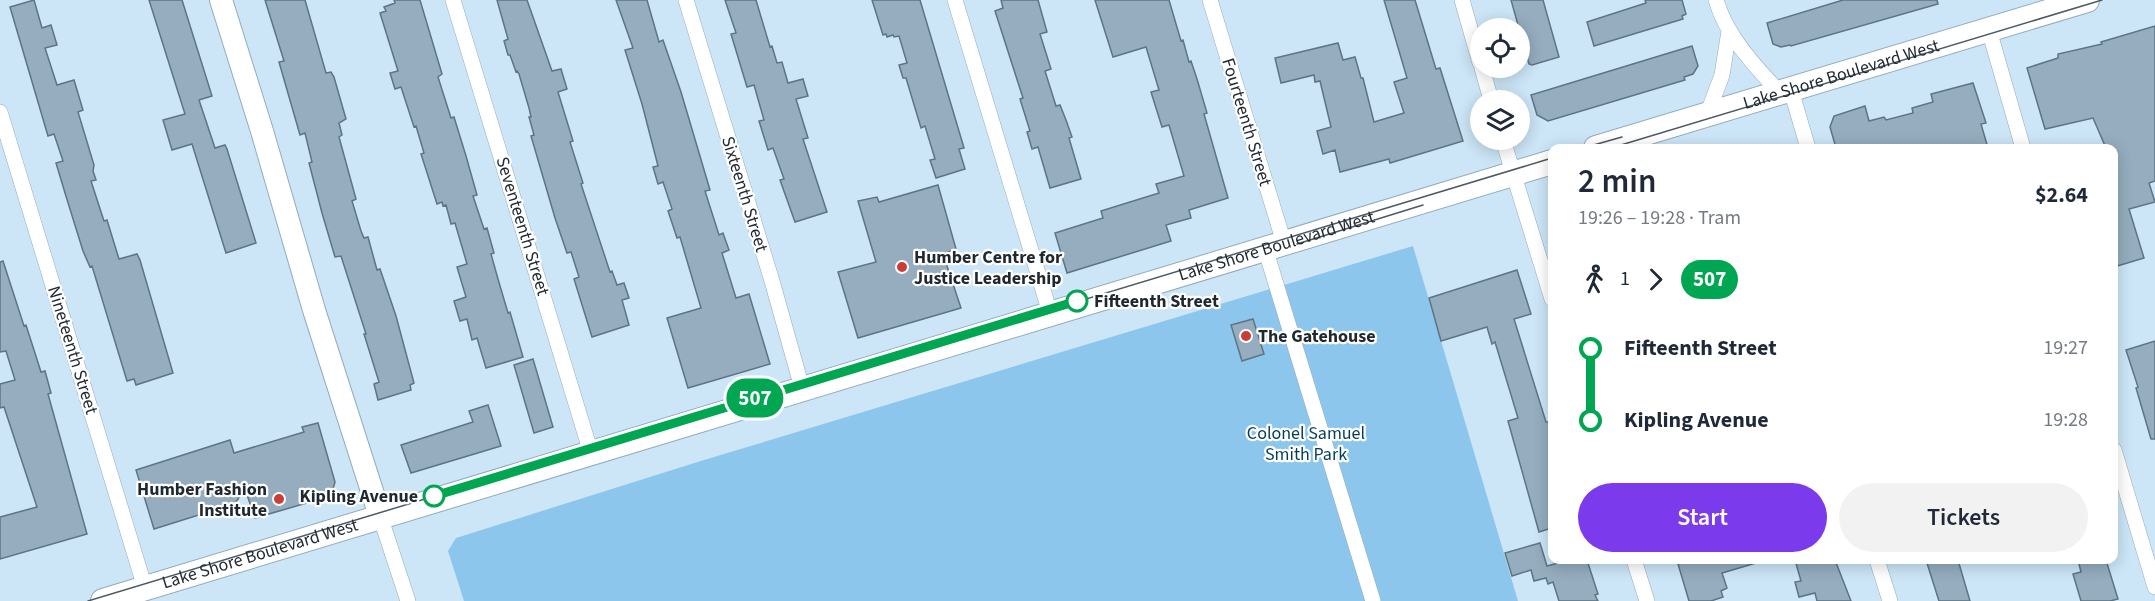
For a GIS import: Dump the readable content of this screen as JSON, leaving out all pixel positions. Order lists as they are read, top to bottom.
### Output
{
  "streets": {
    "main road": ["Lake Shore Boulevard West"],
    "street": [
      "Fourteenth Street",
      "Sixteenth Street",
      "Seventeenth Street",
      "Nineteenth Street"
    ]
  },
  "crossings": [
    ["Lake Shore Boulevard West", "Fourteenth Street"],
    ["Lake Shore Boulevard West", "Sixteenth Street"],
    ["Lake Shore Boulevard West", "Seventeenth Street"],
    ["Lake Shore Boulevard West", "Nineteenth Street"]
  ],
  "parks": ["Colonel Samuel Smith Park"],
  "places": [
    "Humber Centre for Justice Leadership",
    "Fifteenth Street",
    "The Gatehouse",
    "Kipling Avenue",
    "Humber Fashion Institute"
  ],
  "lines": ["tram line 507"],
  "page": {
    "on_map": "507",
    "heading": ["2 min", "19:26 – 19:28 · Tram", "$2.64"],
    "legs": ["1", "507"],
    "list": [
      {
        "name": "Fifteenth Street",
        "value": "19:27"
      },
      {
        "name": "Kipling Avenue",
        "value": "19:28"
      }
    ],
    "buttons": ["Start", "Tickets"]
  }
}
